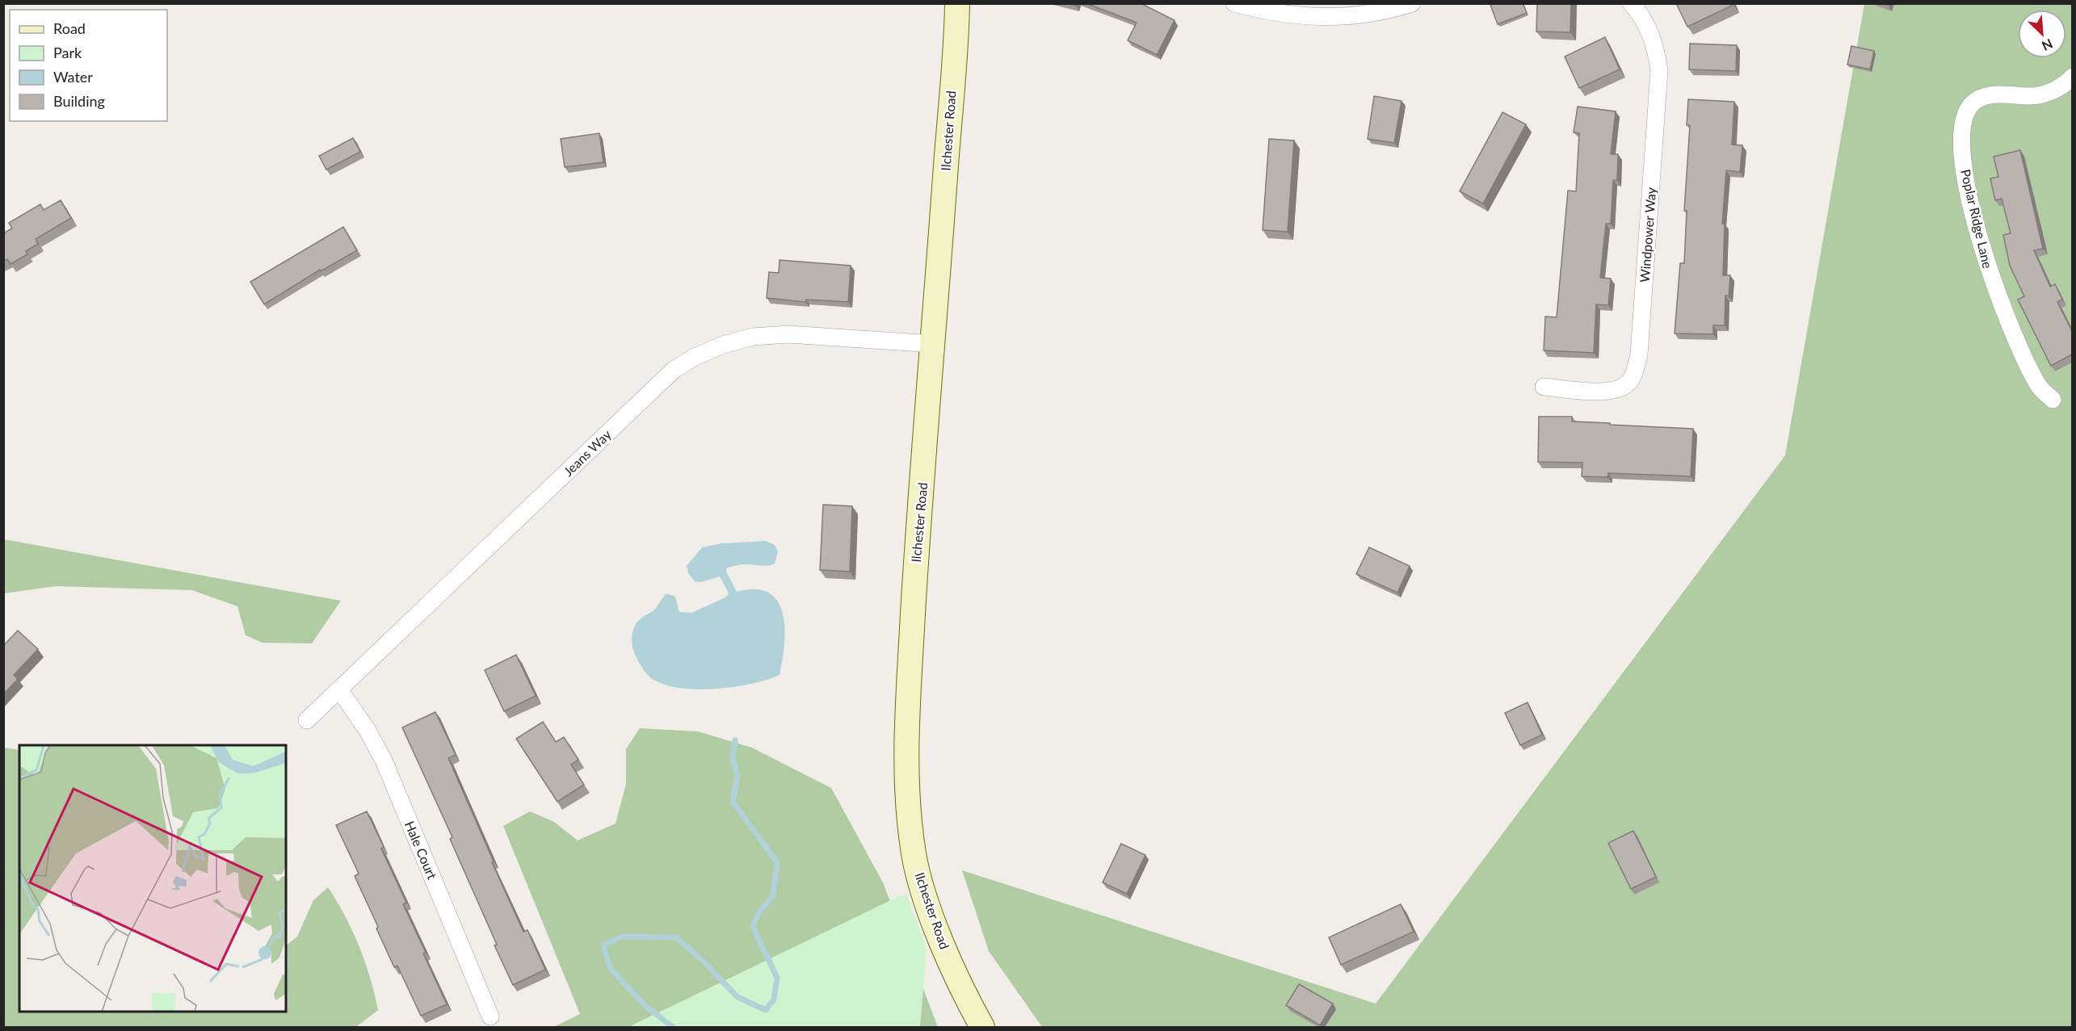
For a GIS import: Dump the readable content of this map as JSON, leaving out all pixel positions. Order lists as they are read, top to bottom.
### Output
{
  "streets": {
    "street": [
      "Ilchester Road",
      "Poplar Ridge Lane",
      "Windpower Way",
      "Jeans Way",
      "Hale Court"
    ]
  },
  "crossings": [
    ["Ilchester Road", "Jeans Way"],
    ["Jeans Way", "Hale Court"]
  ],
  "legend": [
    "Road",
    "Park",
    "Water",
    "Building"
  ],
  "north": "bottom right"
}
